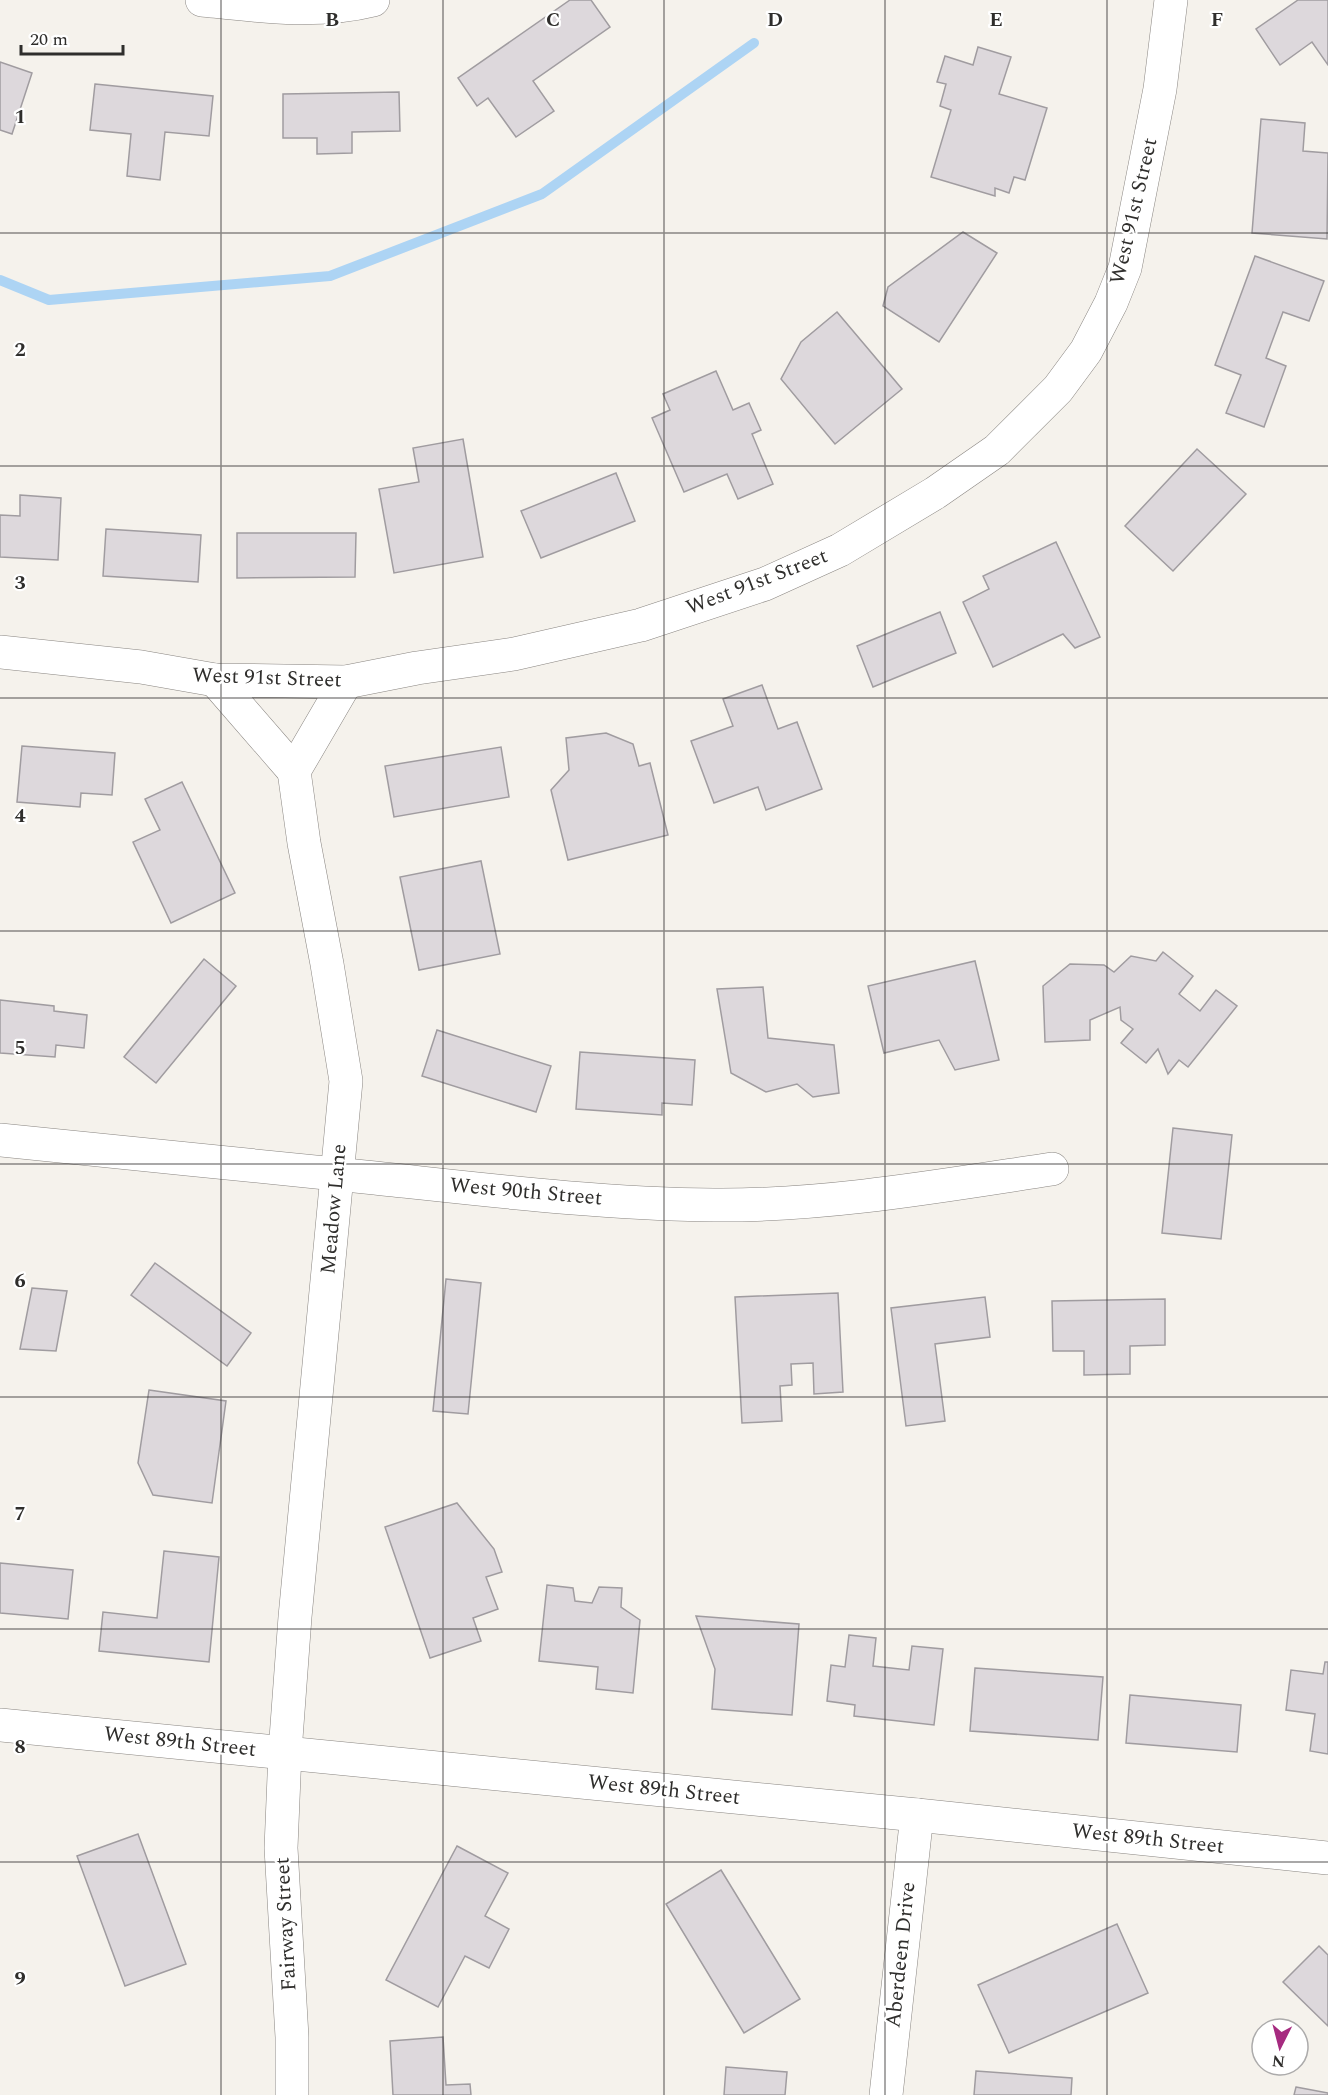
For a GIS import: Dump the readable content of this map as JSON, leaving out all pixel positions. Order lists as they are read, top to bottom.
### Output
{
  "streets": {
    "street": [
      "West 91st Street",
      "West 90th Street",
      "Meadow Lane",
      "West 89th Street",
      "Fairway Street",
      "Aberdeen Drive"
    ]
  },
  "crossings": [
    ["West 90th Street", "Meadow Lane"],
    ["Meadow Lane", "West 89th Street"],
    ["Meadow Lane", "Fairway Street"],
    ["West 89th Street", "Fairway Street"],
    ["West 89th Street", "Aberdeen Drive"]
  ],
  "scale_bar": "20 m",
  "north": "bottom",
  "grid": {
    "columns": [
      "B",
      "C",
      "D",
      "E",
      "F"
    ],
    "rows": [
      "1",
      "2",
      "3",
      "4",
      "5",
      "6",
      "7",
      "8",
      "9"
    ]
  }
}
